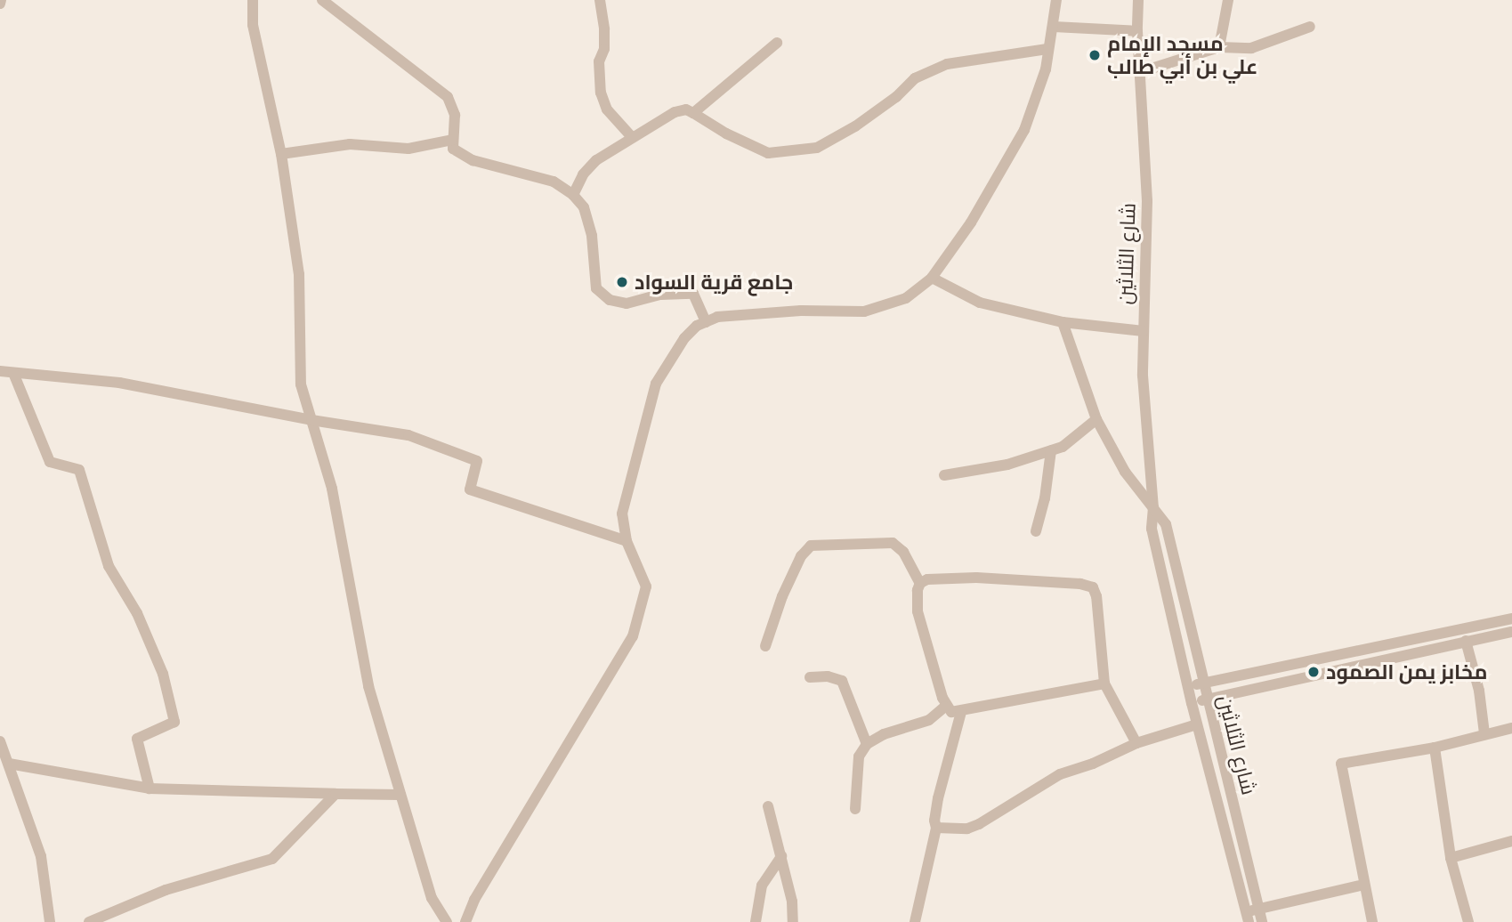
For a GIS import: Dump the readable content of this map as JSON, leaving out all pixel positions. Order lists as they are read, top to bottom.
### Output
{
  "streets": {
    "street": ["شارع الثلاثين"]
  },
  "places": ["مسجد الإمام علي بن أبي طالب", "جامع قرية السواد", "مخابز يمن الصمود"]
}
